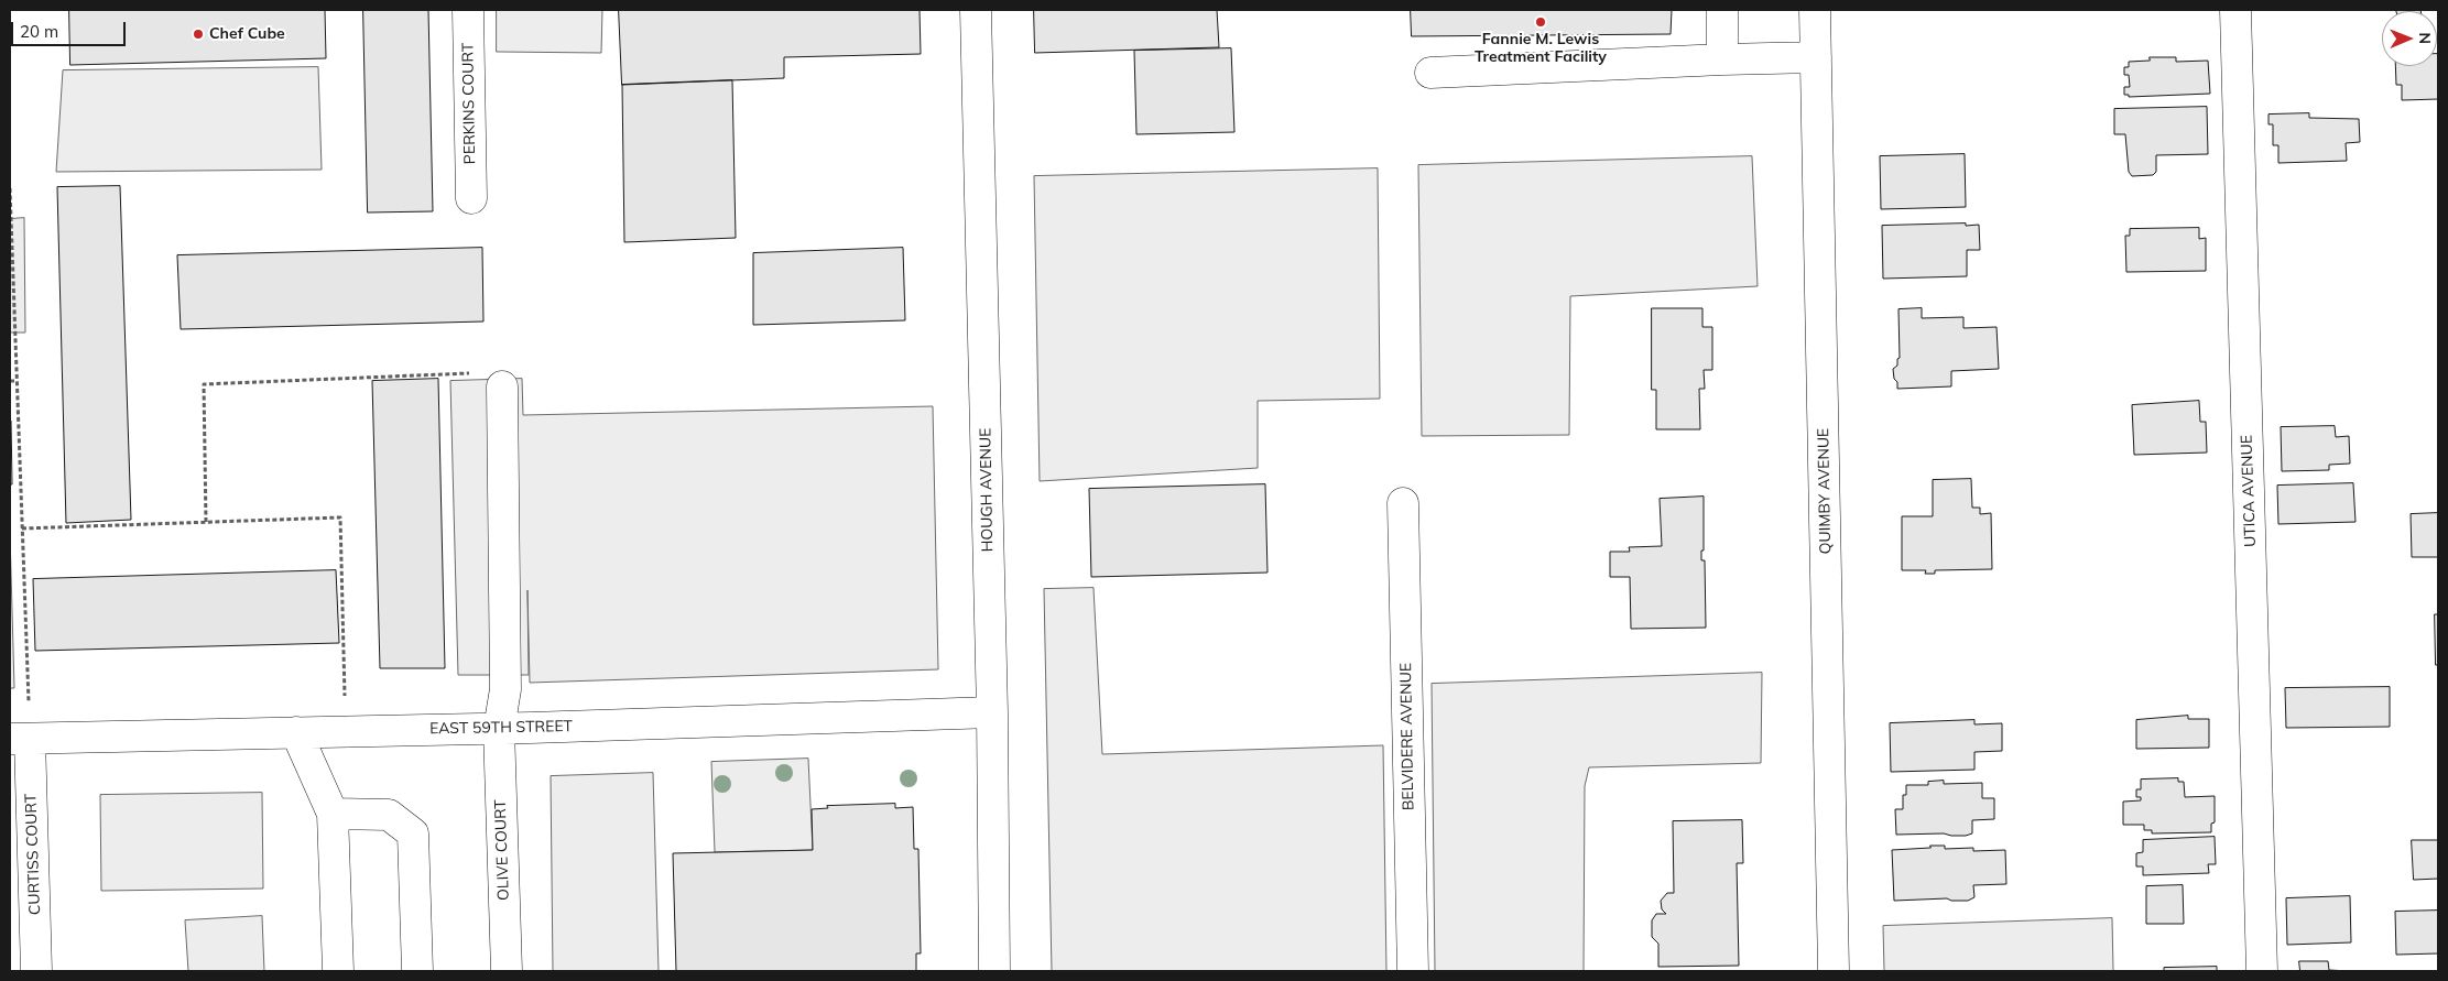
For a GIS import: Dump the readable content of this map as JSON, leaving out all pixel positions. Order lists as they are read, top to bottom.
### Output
{
  "streets": {
    "street": [
      "PERKINS COURT",
      "HOUGH AVENUE",
      "QUIMBY AVENUE",
      "UTICA AVENUE",
      "EAST 59TH STREET",
      "BELVIDERE AVENUE",
      "OLIVE COURT",
      "CURTISS COURT"
    ]
  },
  "crossings": [
    ["HOUGH AVENUE", "EAST 59TH STREET"],
    ["EAST 59TH STREET", "OLIVE COURT"],
    ["EAST 59TH STREET", "CURTISS COURT"]
  ],
  "places": ["Fannie M. Lewis Treatment Facility", "Chef Cube"],
  "scale_bar": "20 m",
  "north": "right"
}
